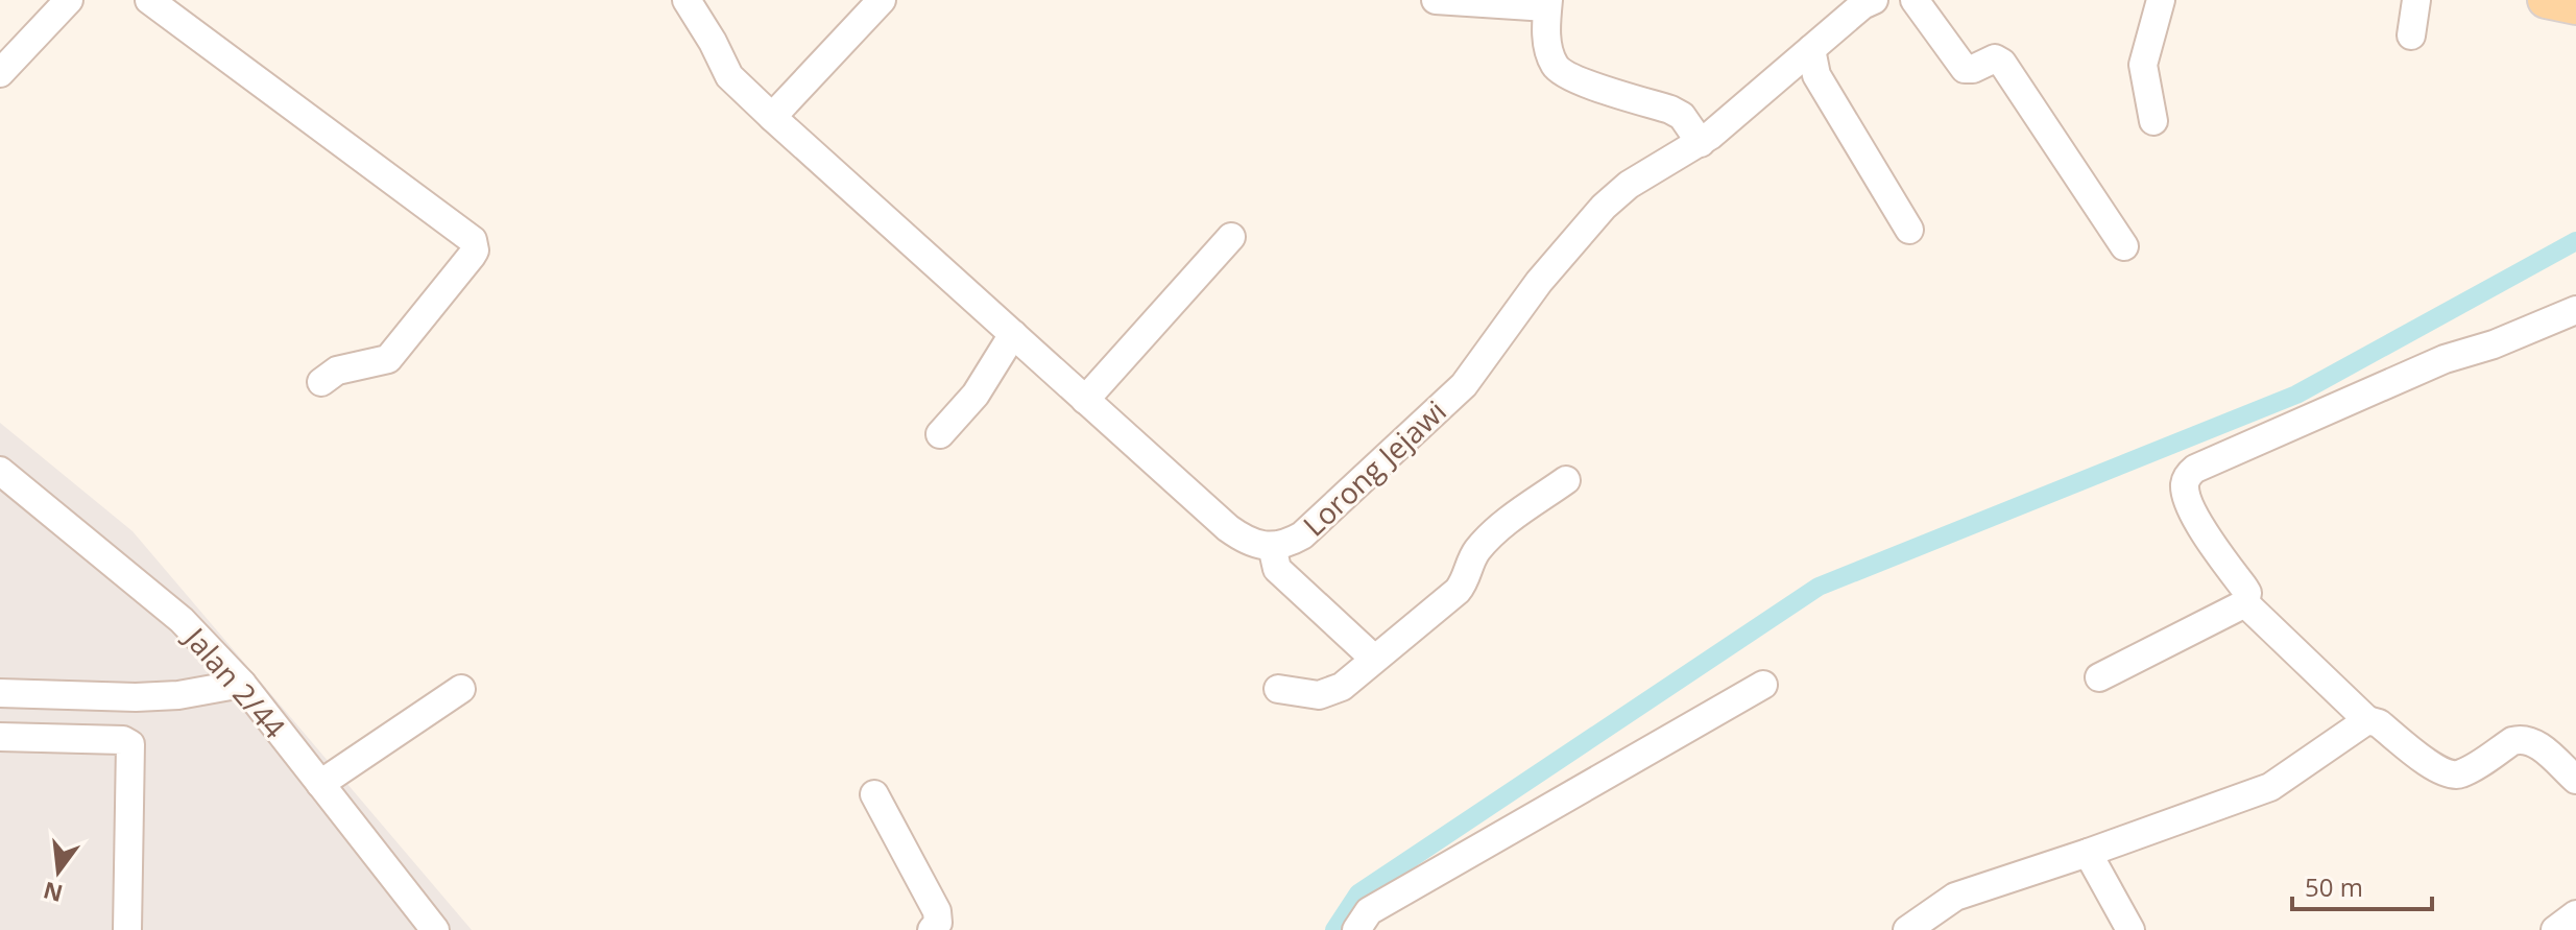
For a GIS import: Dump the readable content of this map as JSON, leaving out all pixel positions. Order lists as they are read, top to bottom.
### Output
{
  "streets": {
    "street": ["Lorong Jejawi", "Jalan 2/44"]
  },
  "scale_bar": "50 m",
  "north": "bottom"
}
